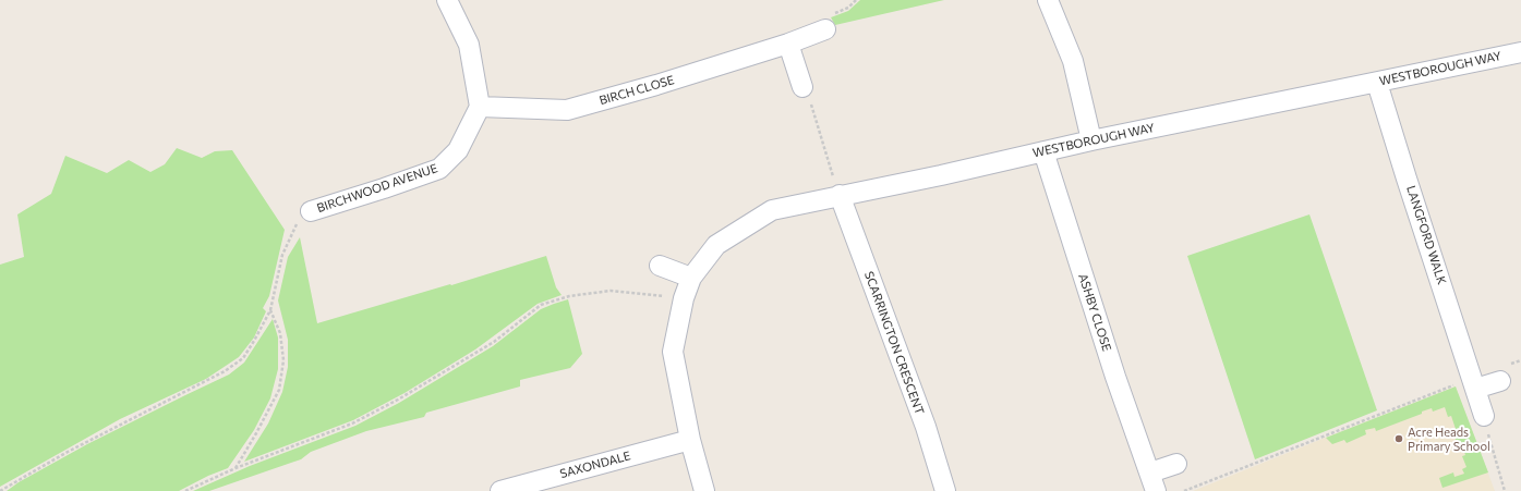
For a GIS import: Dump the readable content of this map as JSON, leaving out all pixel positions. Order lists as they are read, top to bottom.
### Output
{
  "streets": {
    "street": [
      "WESTBOROUGH WAY",
      "BIRCH CLOSE",
      "BIRCHWOOD AVENUE",
      "LANGFORD WALK",
      "ASHBY CLOSE",
      "SCARRINGTON CRESCENT",
      "SAXONDALE"
    ]
  },
  "crossings": [
    ["WESTBOROUGH WAY", "LANGFORD WALK"],
    ["WESTBOROUGH WAY", "ASHBY CLOSE"],
    ["WESTBOROUGH WAY", "SCARRINGTON CRESCENT"],
    ["WESTBOROUGH WAY", "SAXONDALE"],
    ["BIRCH CLOSE", "BIRCHWOOD AVENUE"]
  ],
  "places": ["Acre Heads Primary School"]
}
